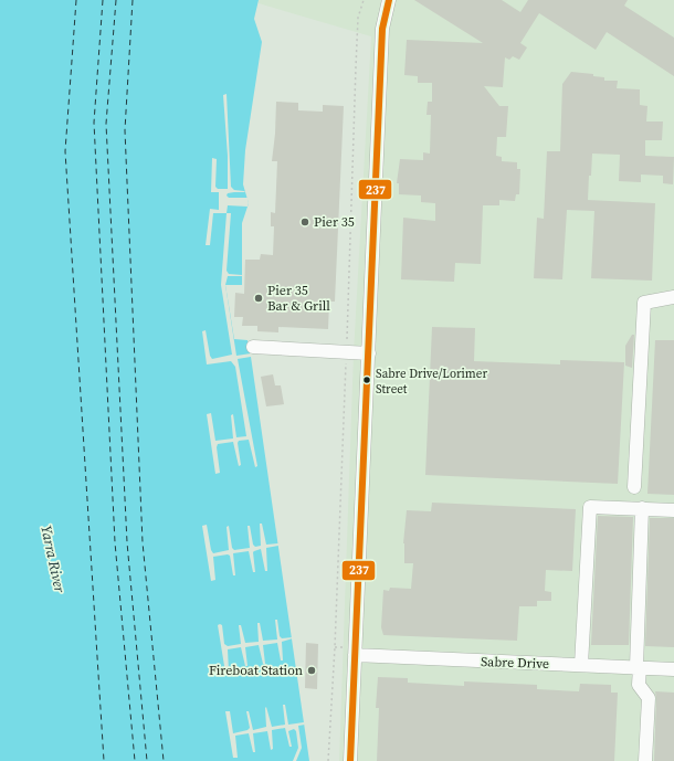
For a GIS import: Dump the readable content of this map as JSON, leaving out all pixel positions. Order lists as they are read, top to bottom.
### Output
{
  "streets": {
    "street": ["Sabre Drive"]
  },
  "water": ["Yarra River"],
  "places": [
    "Pier 35",
    "Pier 35 Bar & Grill",
    "Sabre Drive/Lorimer Street",
    "Fireboat Station"
  ],
  "lines": ["transit line 237"]
}
